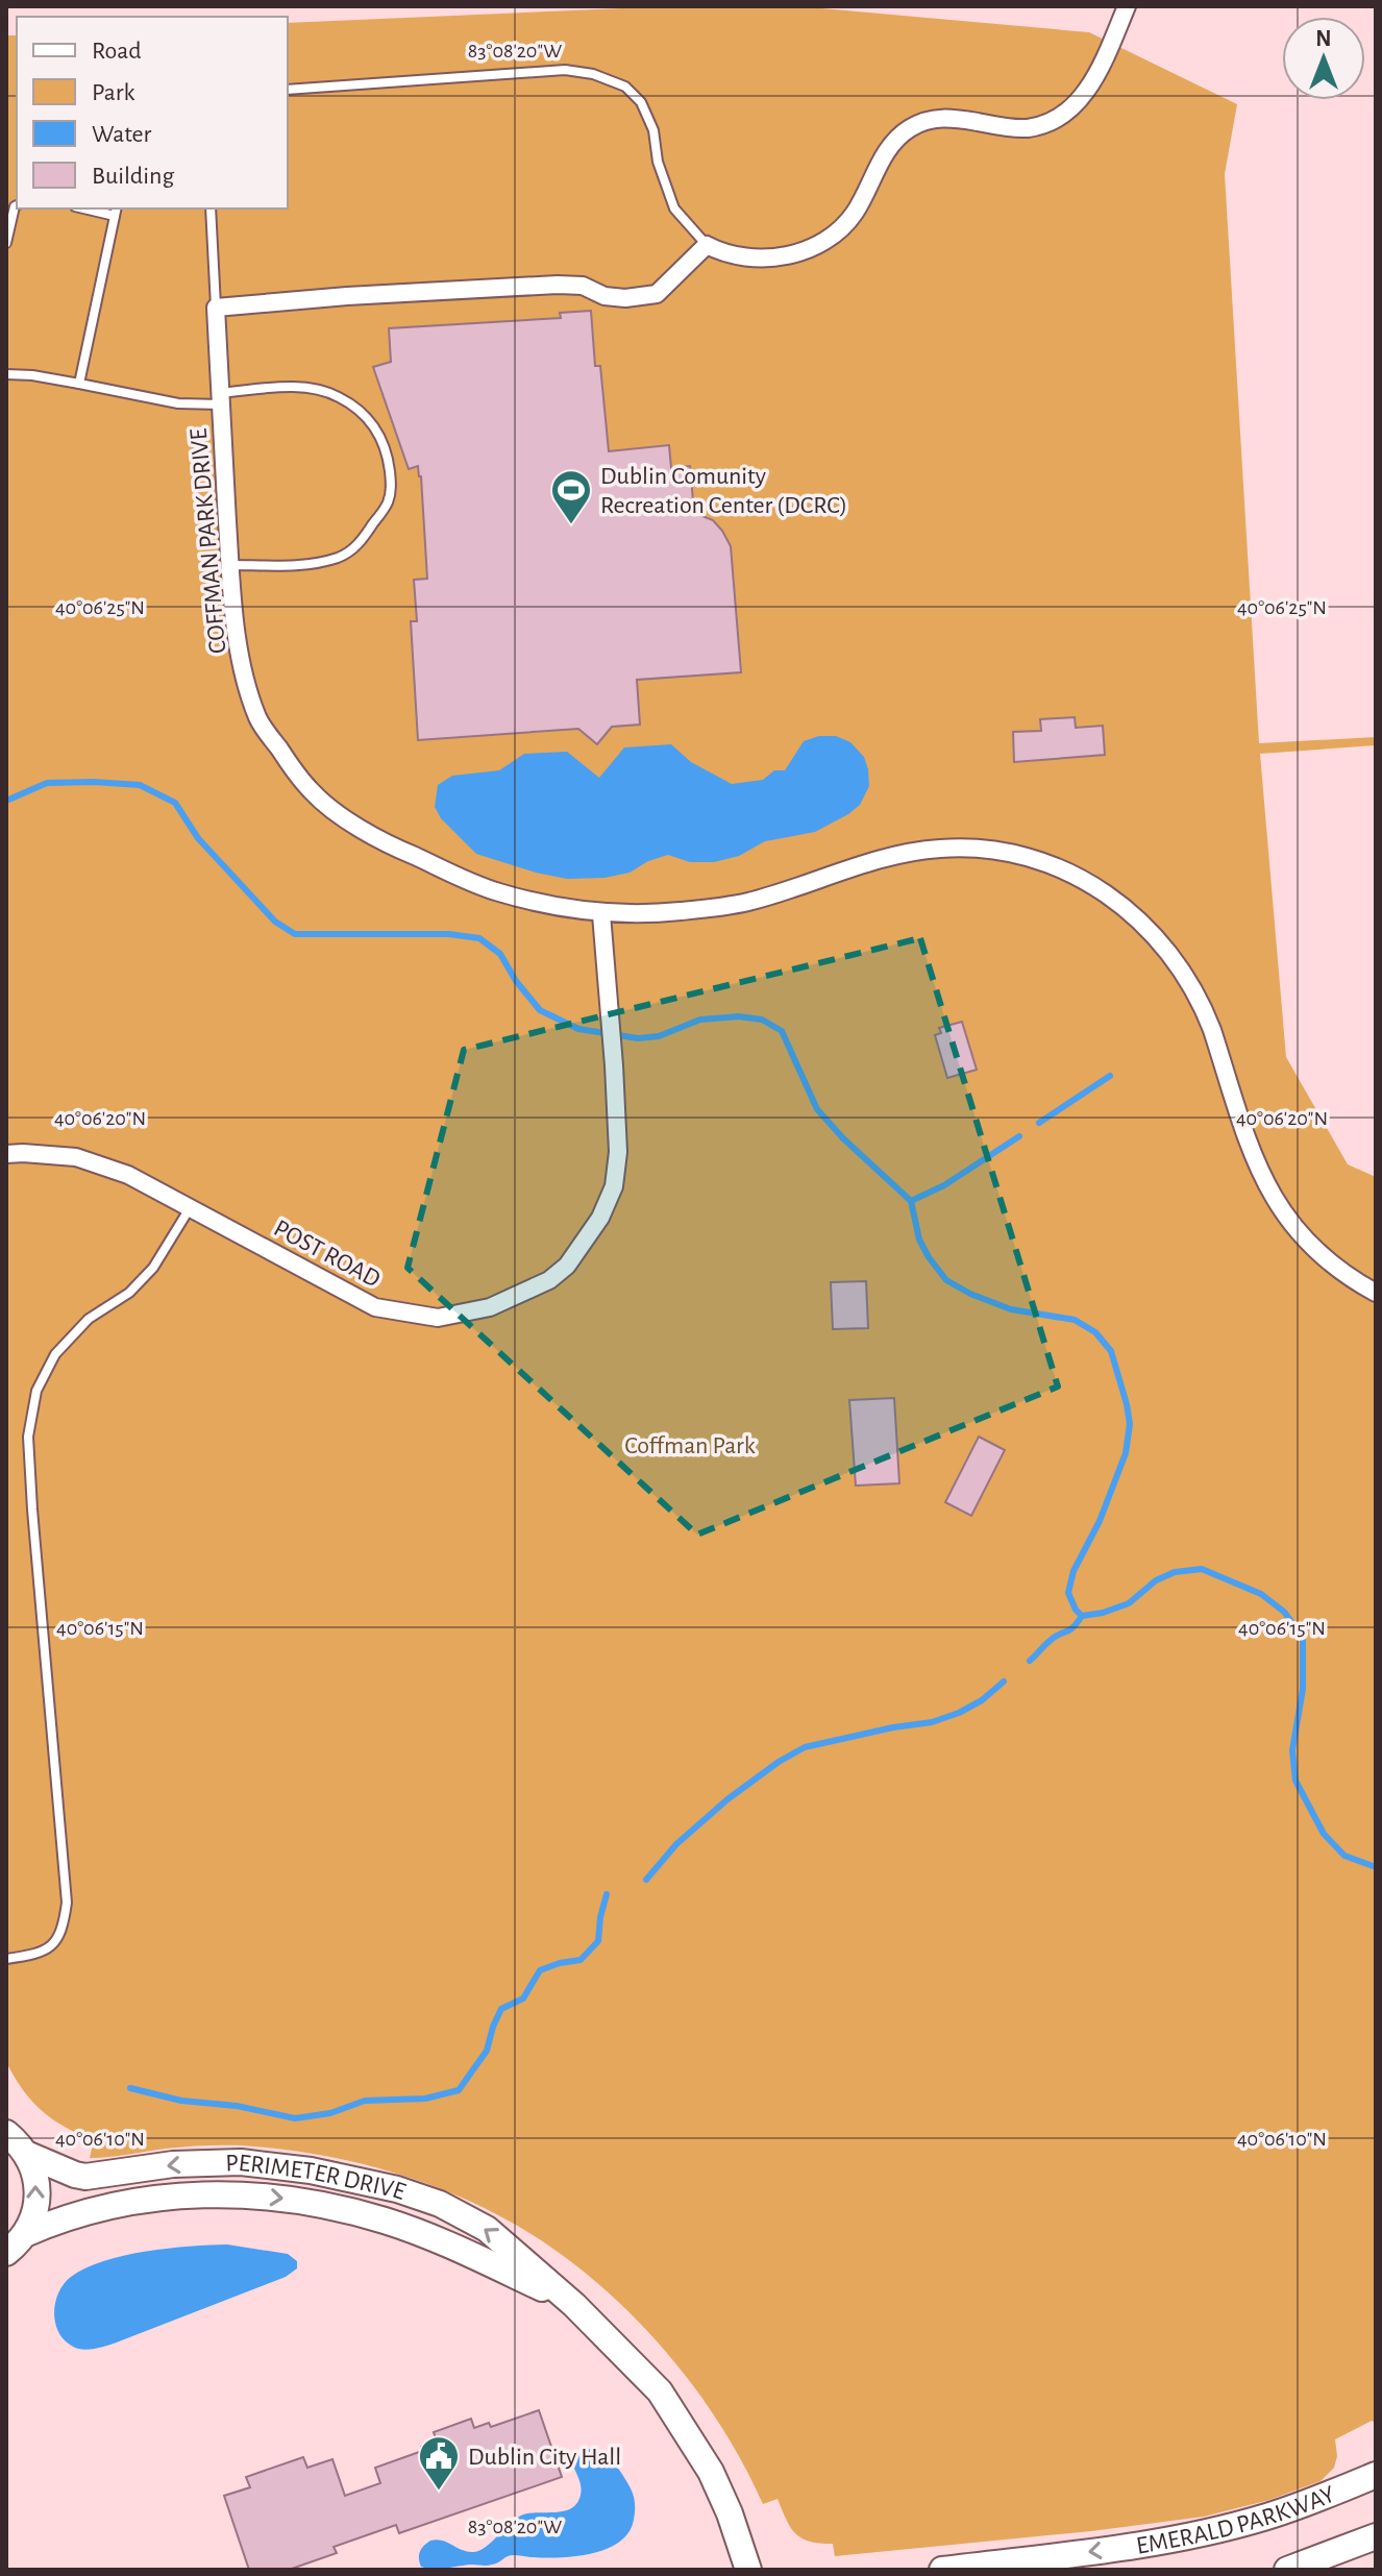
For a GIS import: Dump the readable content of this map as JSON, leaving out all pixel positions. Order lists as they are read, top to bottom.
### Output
{
  "streets": {
    "main road": ["PERIMETER DRIVE", "EMERALD PARKWAY"],
    "street": ["COFFMAN PARK DRIVE", "POST ROAD"]
  },
  "crossings": [
    ["COFFMAN PARK DRIVE", "POST ROAD"]
  ],
  "one_way": ["EMERALD PARKWAY"],
  "parks": ["Coffman Park"],
  "places": {
    "sports": ["Dublin Comunity Recreation Center (DCRC)"],
    "public building": ["Dublin City Hall"]
  },
  "legend": [
    "Road",
    "Park",
    "Water",
    "Building"
  ],
  "north": "top",
  "coordinates": [
    "83°08'20\"W",
    "40°06'25\"N",
    "40°06'20\"N",
    "40°06'15\"N",
    "40°06'10\"N"
  ]
}
